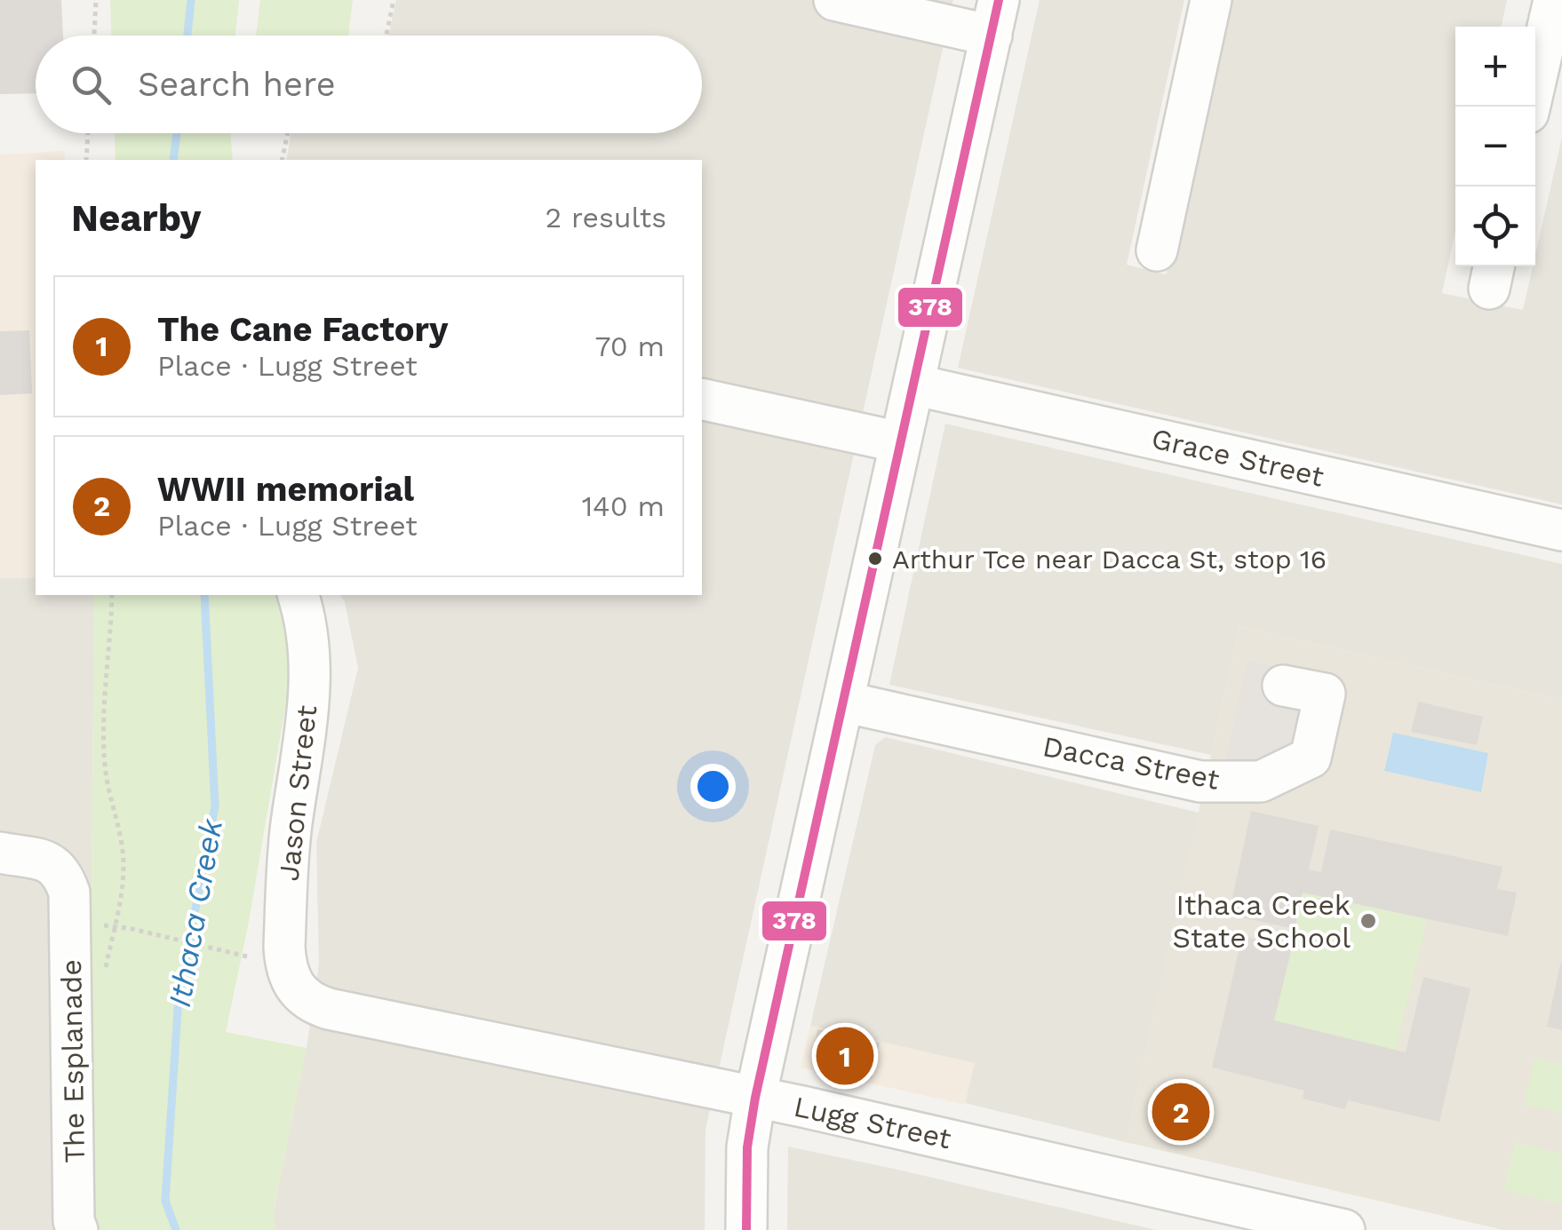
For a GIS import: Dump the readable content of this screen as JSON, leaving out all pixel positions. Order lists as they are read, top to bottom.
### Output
{
  "streets": {
    "street": [
      "Grace Street",
      "Dacca Street",
      "Jason Street",
      "The Esplanade",
      "Lugg Street"
    ]
  },
  "crossings": [
    ["Jason Street", "Lugg Street"]
  ],
  "water": ["Ithaca Creek"],
  "places": ["Arthur Tce near Dacca St, stop 16", "Ithaca Creek State School"],
  "lines": ["transit line 378"],
  "page": {
    "map_buttons": ["+", "−"],
    "search": "Search here",
    "heading": ["Nearby", "2 results"],
    "list": [
      {
        "mark": "1",
        "name": "The Cane Factory",
        "note": "Place · Lugg Street",
        "value": "70 m"
      },
      {
        "mark": "2",
        "name": "WWII memorial",
        "note": "Place · Lugg Street",
        "value": "140 m"
      }
    ],
    "pins": ["1", "2"]
  }
}
